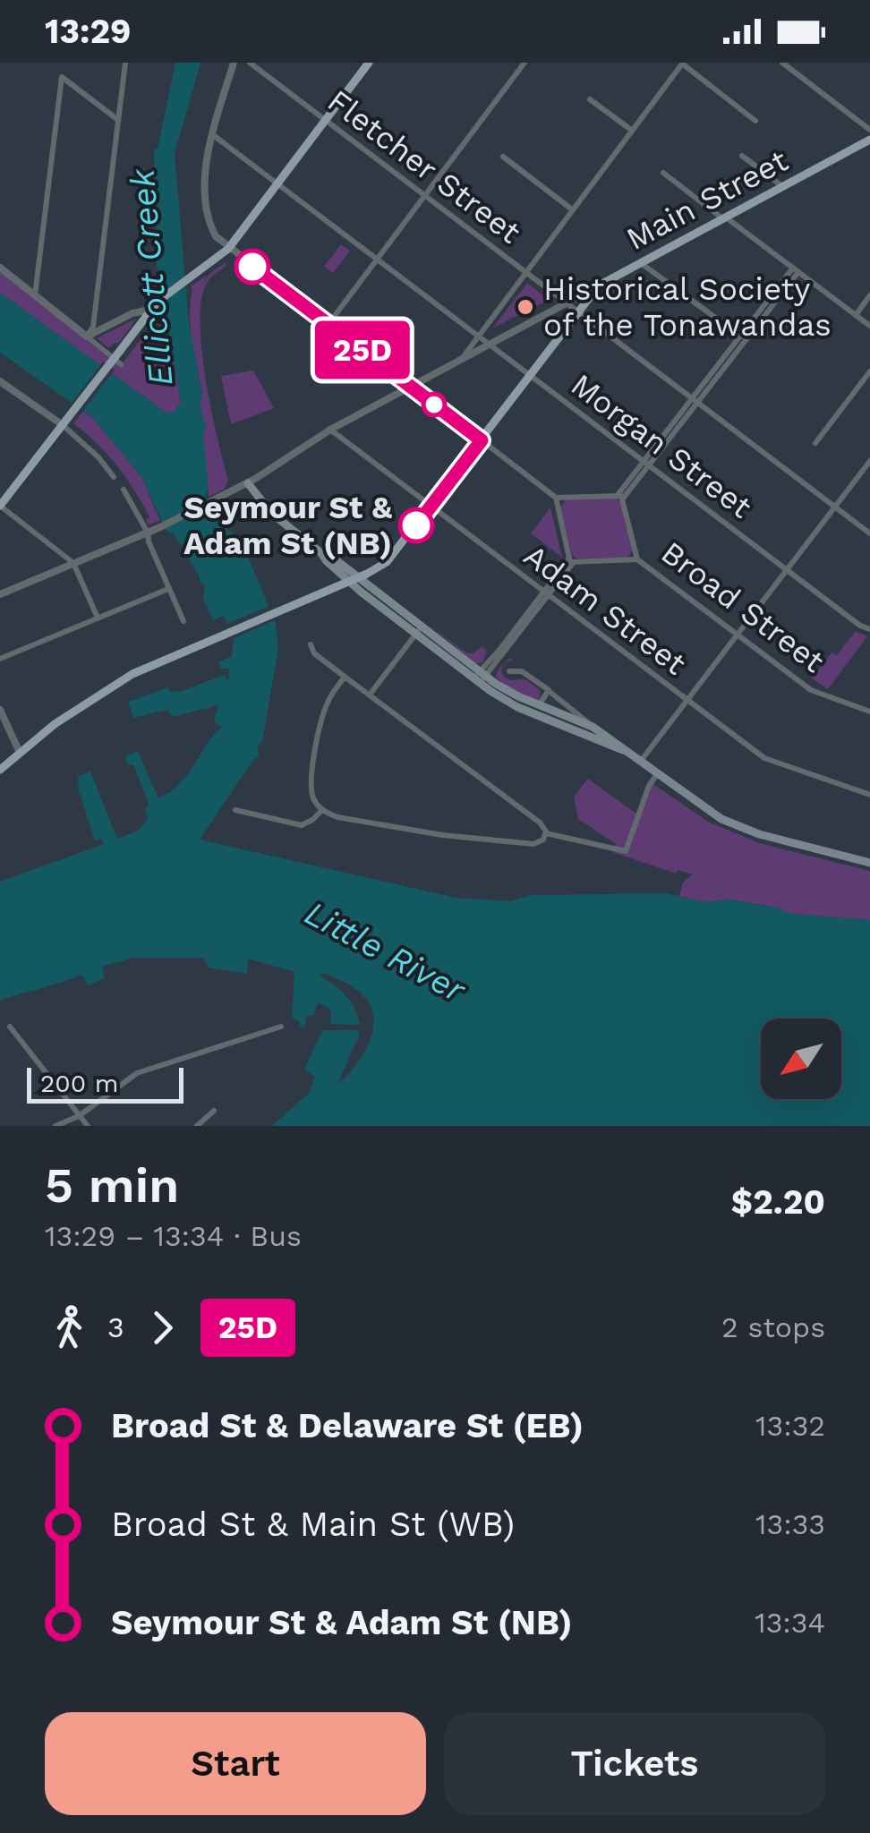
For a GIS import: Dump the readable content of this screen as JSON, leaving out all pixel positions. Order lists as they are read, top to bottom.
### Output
{
  "streets": {
    "main road": ["Main Street"],
    "street": [
      "Fletcher Street",
      "Morgan Street",
      "Broad Street",
      "Adam Street"
    ]
  },
  "crossings": [
    ["Fletcher Street", "Main Street"],
    ["Main Street", "Morgan Street"],
    ["Main Street", "Adam Street"]
  ],
  "water": ["Ellicott Creek", "Little River"],
  "places": ["Historical Society of the Tonawandas", "Seymour St & Adam St (NB)"],
  "lines": ["bus line 25D"],
  "scale_bar": "200 m",
  "north": "bottom left",
  "page": {
    "status": "13:29",
    "on_map": "25D",
    "scale": "200 m",
    "heading": ["5 min", "13:29 – 13:34 · Bus", "$2.20"],
    "legs": ["3", "25D", "2 stops"],
    "list": [
      {
        "name": "Broad St & Delaware St (EB)",
        "value": "13:32"
      },
      {
        "name": "Broad St & Main St (WB)",
        "value": "13:33"
      },
      {
        "name": "Seymour St & Adam St (NB)",
        "value": "13:34"
      }
    ],
    "buttons": ["Start", "Tickets"]
  }
}
